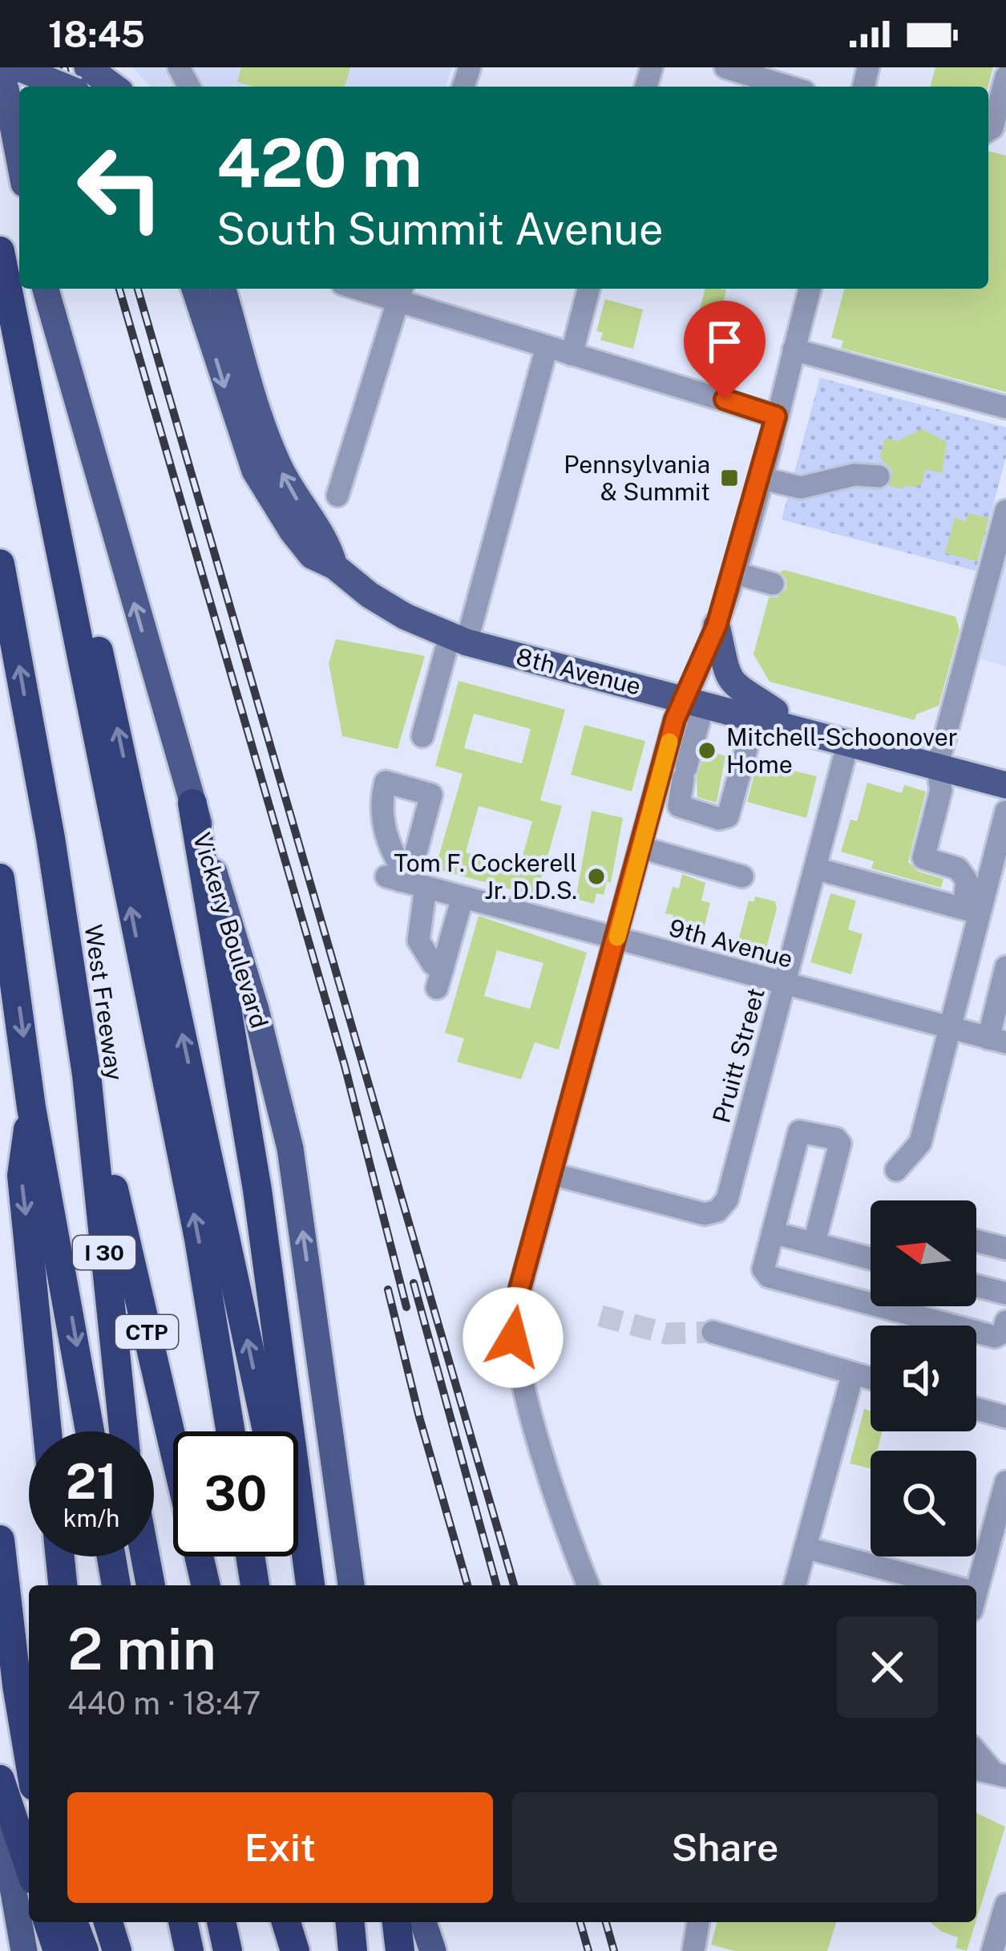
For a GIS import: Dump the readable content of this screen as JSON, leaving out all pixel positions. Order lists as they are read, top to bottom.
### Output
{
  "streets": {
    "highway": ["West Freeway", "I 30", "CTP"],
    "main road": ["8th Avenue", "Vickery Boulevard"],
    "street": ["9th Avenue", "Pruitt Street"]
  },
  "crossings": [
    ["8th Avenue", "Pruitt Street"],
    ["9th Avenue", "Pruitt Street"],
    ["West Freeway", "CTP"]
  ],
  "one_way": ["Vickery Boulevard"],
  "places": {
    "transit": ["Pennsylvania & Summit"],
    "other": ["Mitchell-Schoonover Home", "Tom F. Cockerell Jr. D.D.S."]
  },
  "north": "left",
  "page": {
    "status": "18:45",
    "turn": ["420 m", "South Summit Avenue"],
    "speed": "21 km/h",
    "limit": "30",
    "heading": ["2 min", "440 m · 18:47"],
    "buttons": ["Exit", "Share"]
  }
}
